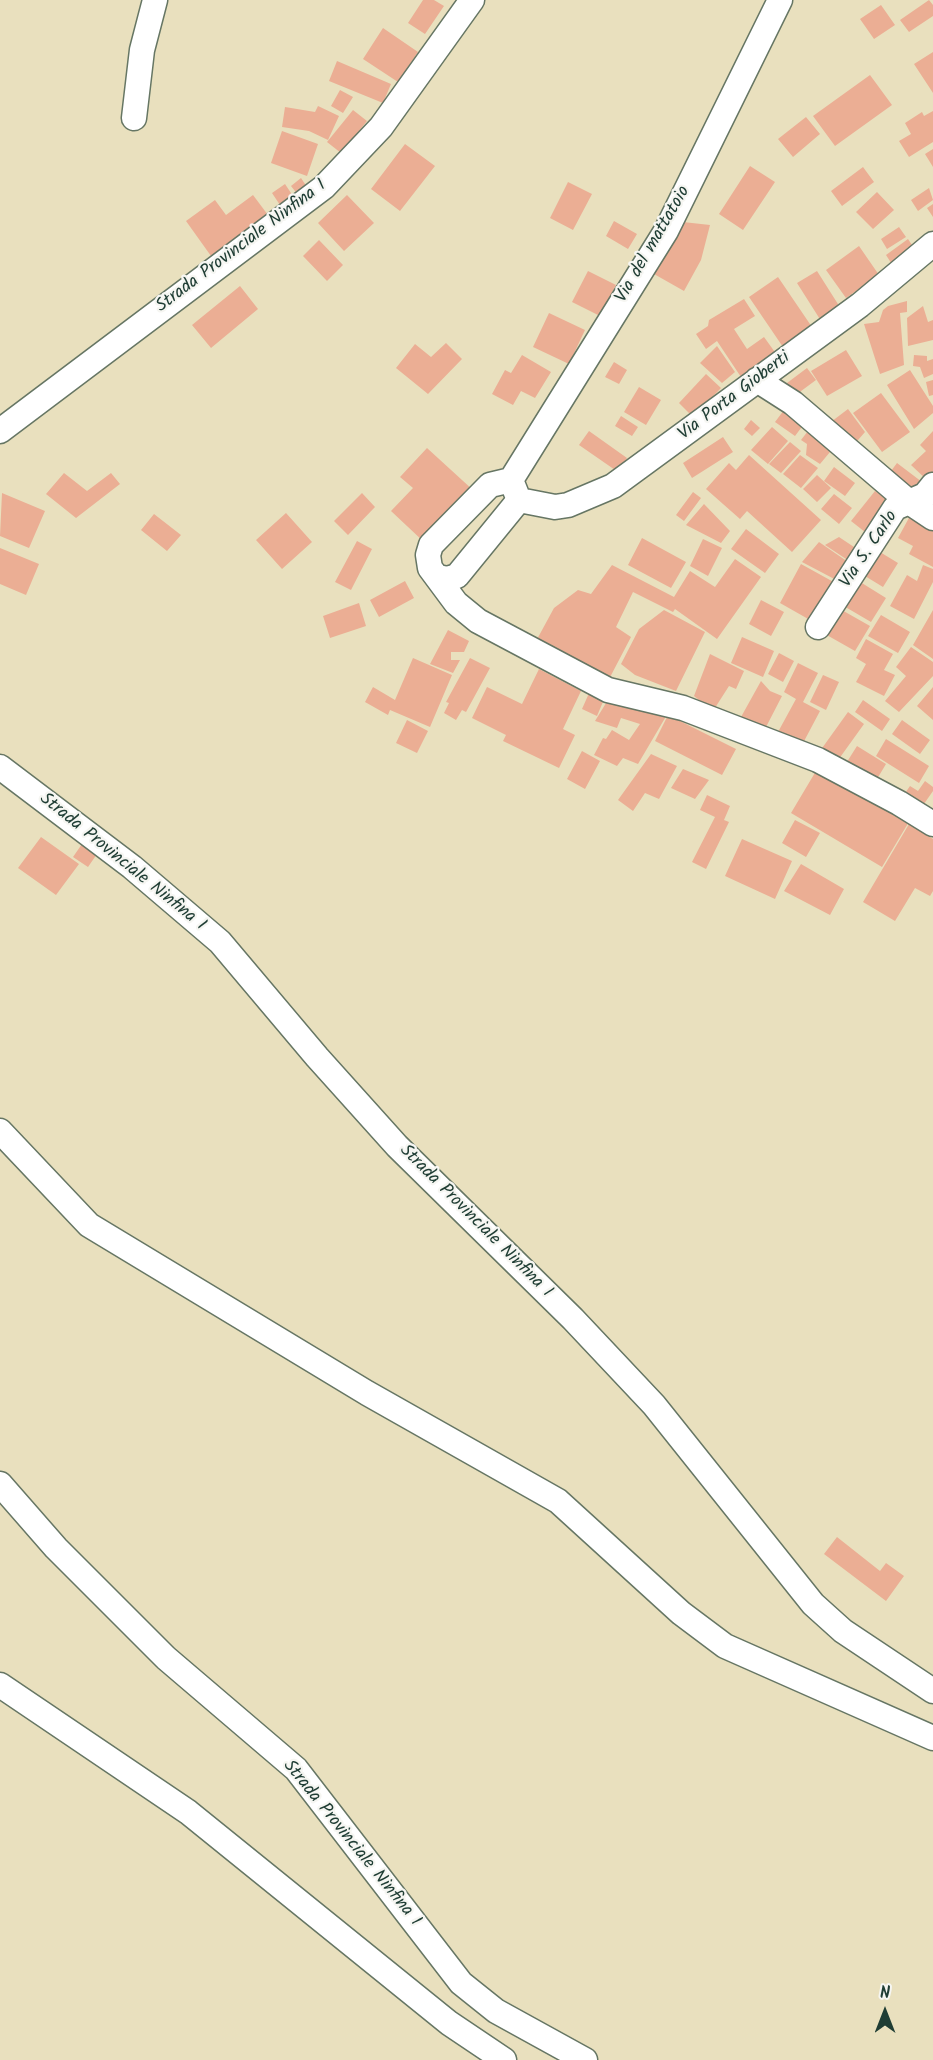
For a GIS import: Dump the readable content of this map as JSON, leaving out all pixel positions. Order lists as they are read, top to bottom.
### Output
{
  "streets": {
    "street": [
      "Via del mattatoio",
      "Strada Provinciale Ninfina I",
      "Via Porta Gioberti",
      "Via S. Carlo"
    ]
  },
  "crossings": [
    ["Via del mattatoio", "Via Porta Gioberti"]
  ],
  "north": "top"
}
